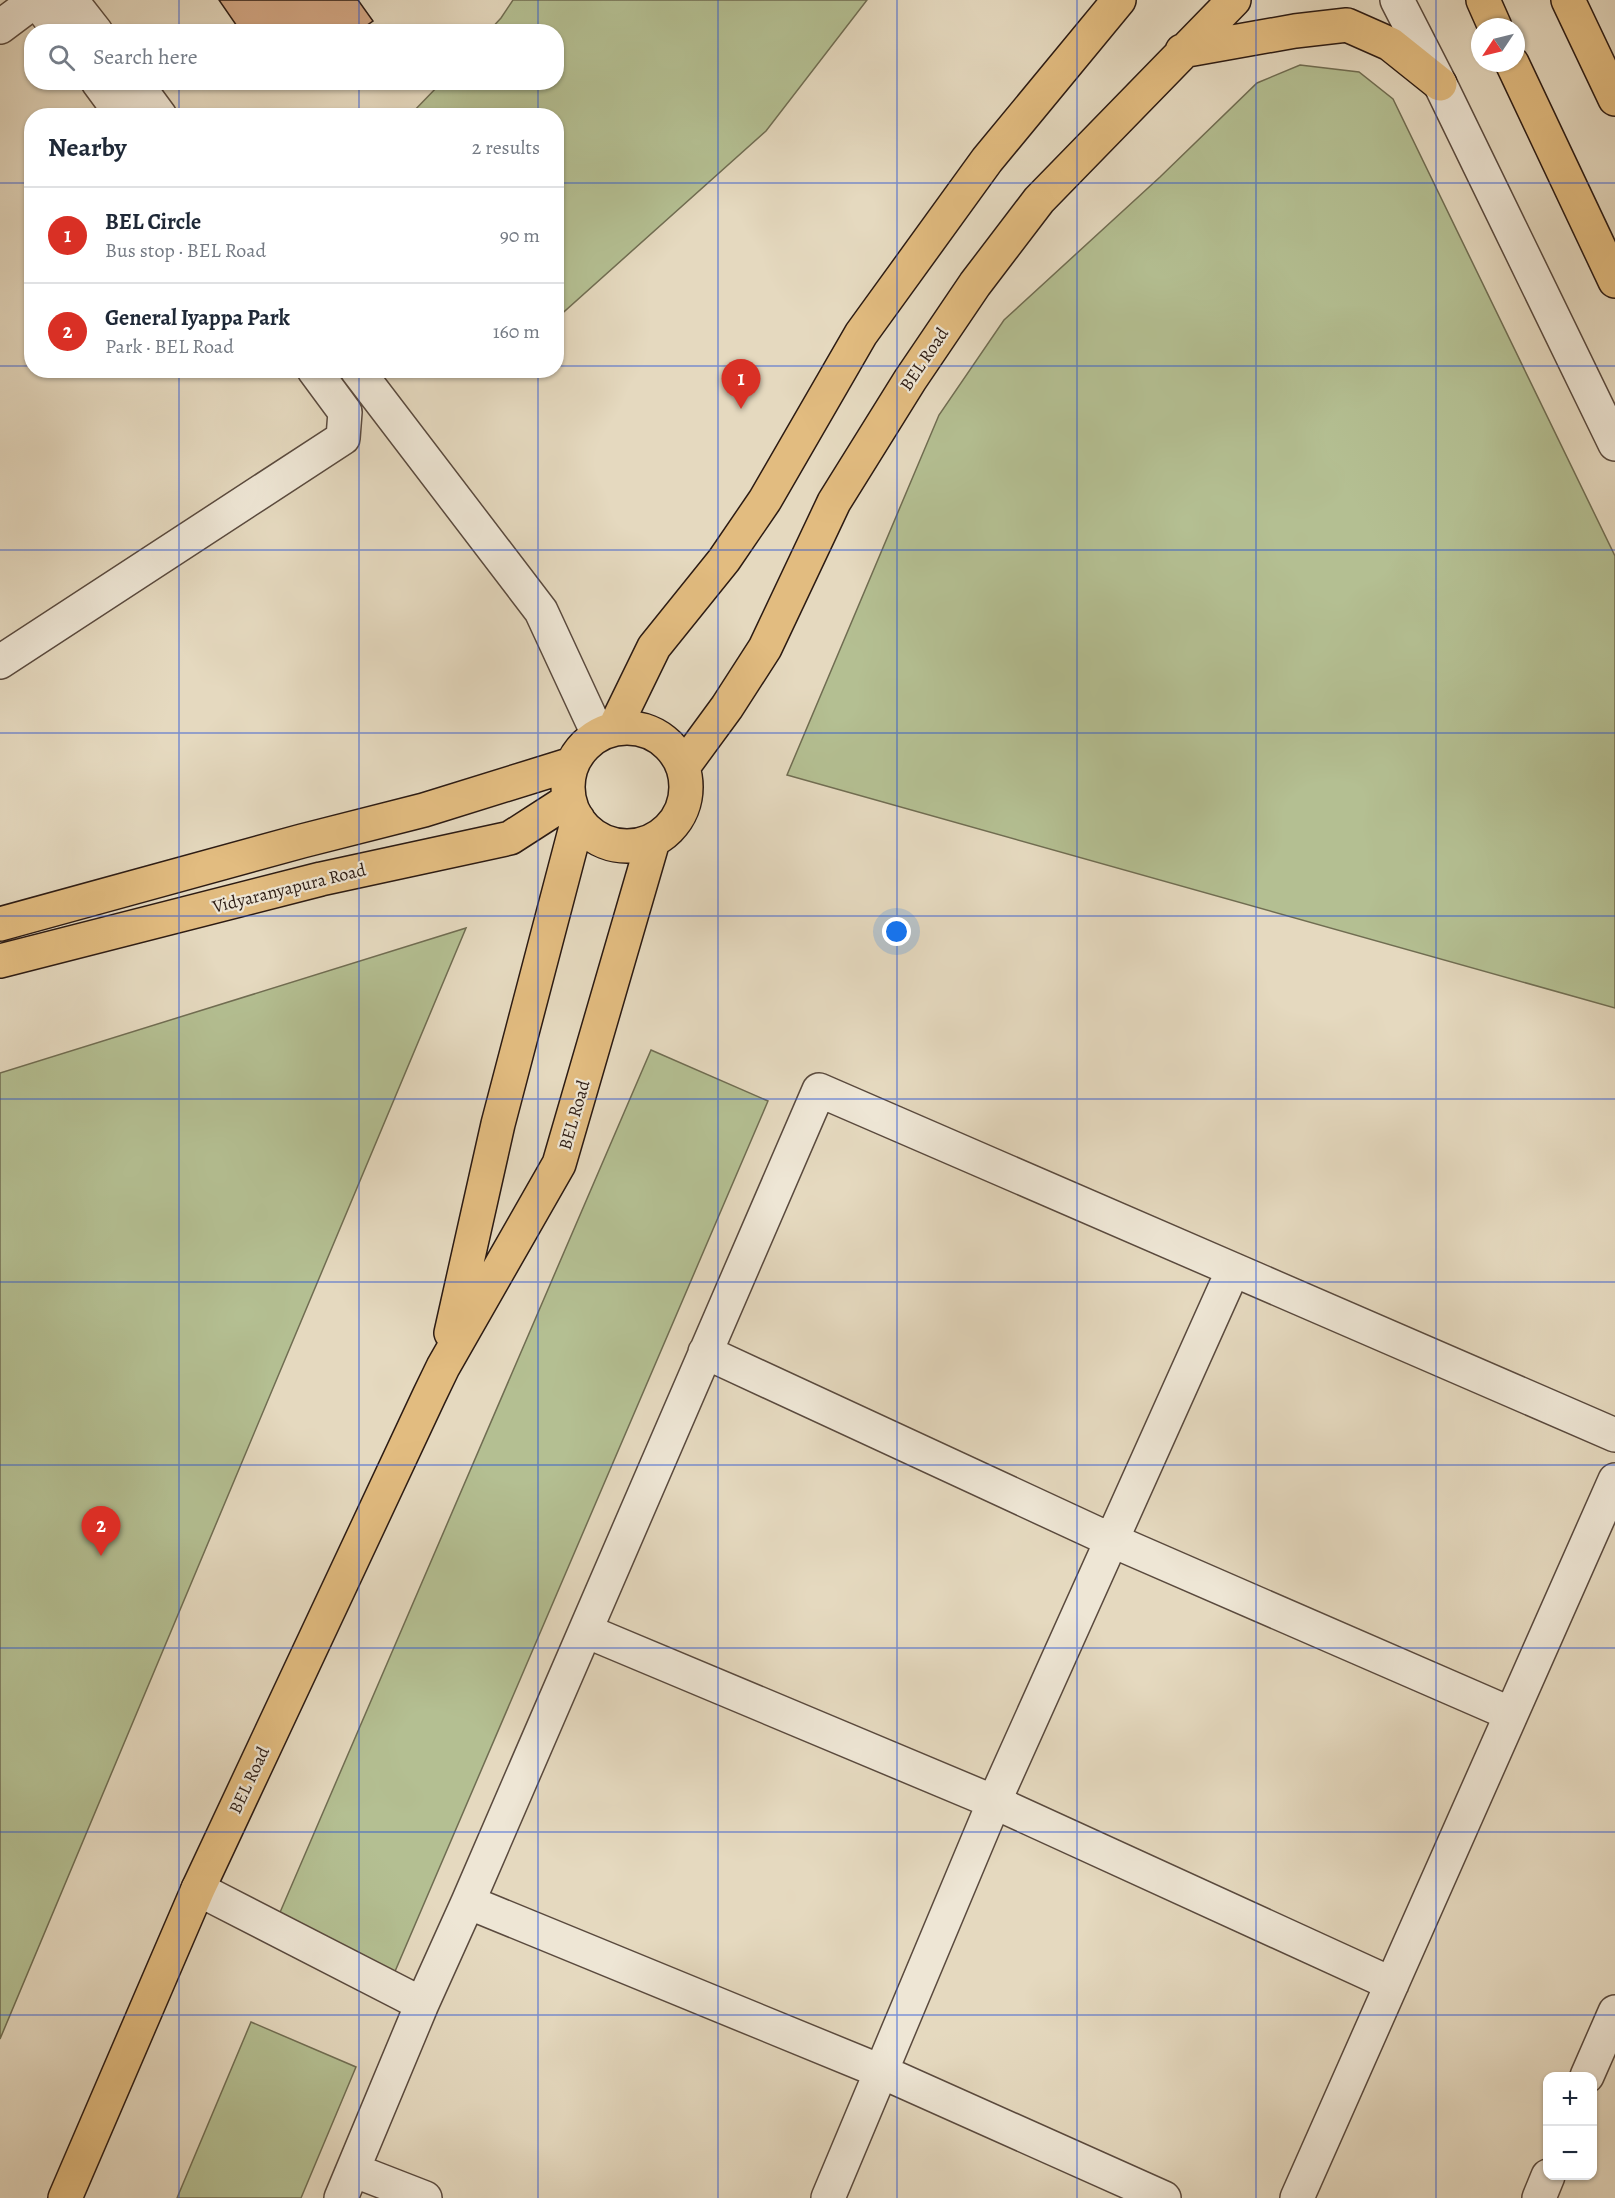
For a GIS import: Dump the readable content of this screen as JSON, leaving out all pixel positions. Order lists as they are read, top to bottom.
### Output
{
  "streets": {
    "main road": ["BEL Road", "Vidyaranyapura Road"]
  },
  "crossings": [
    ["BEL Road", "Vidyaranyapura Road"]
  ],
  "north": "bottom left",
  "page": {
    "search": "Search here",
    "heading": ["Nearby", "2 results"],
    "list": [
      {
        "mark": "1",
        "name": "BEL Circle",
        "note": "Bus stop · BEL Road",
        "value": "90 m"
      },
      {
        "mark": "2",
        "name": "General Iyappa Park",
        "note": "Park · BEL Road",
        "value": "160 m"
      }
    ],
    "pins": ["1", "2"],
    "map_buttons": ["+", "−"]
  }
}
